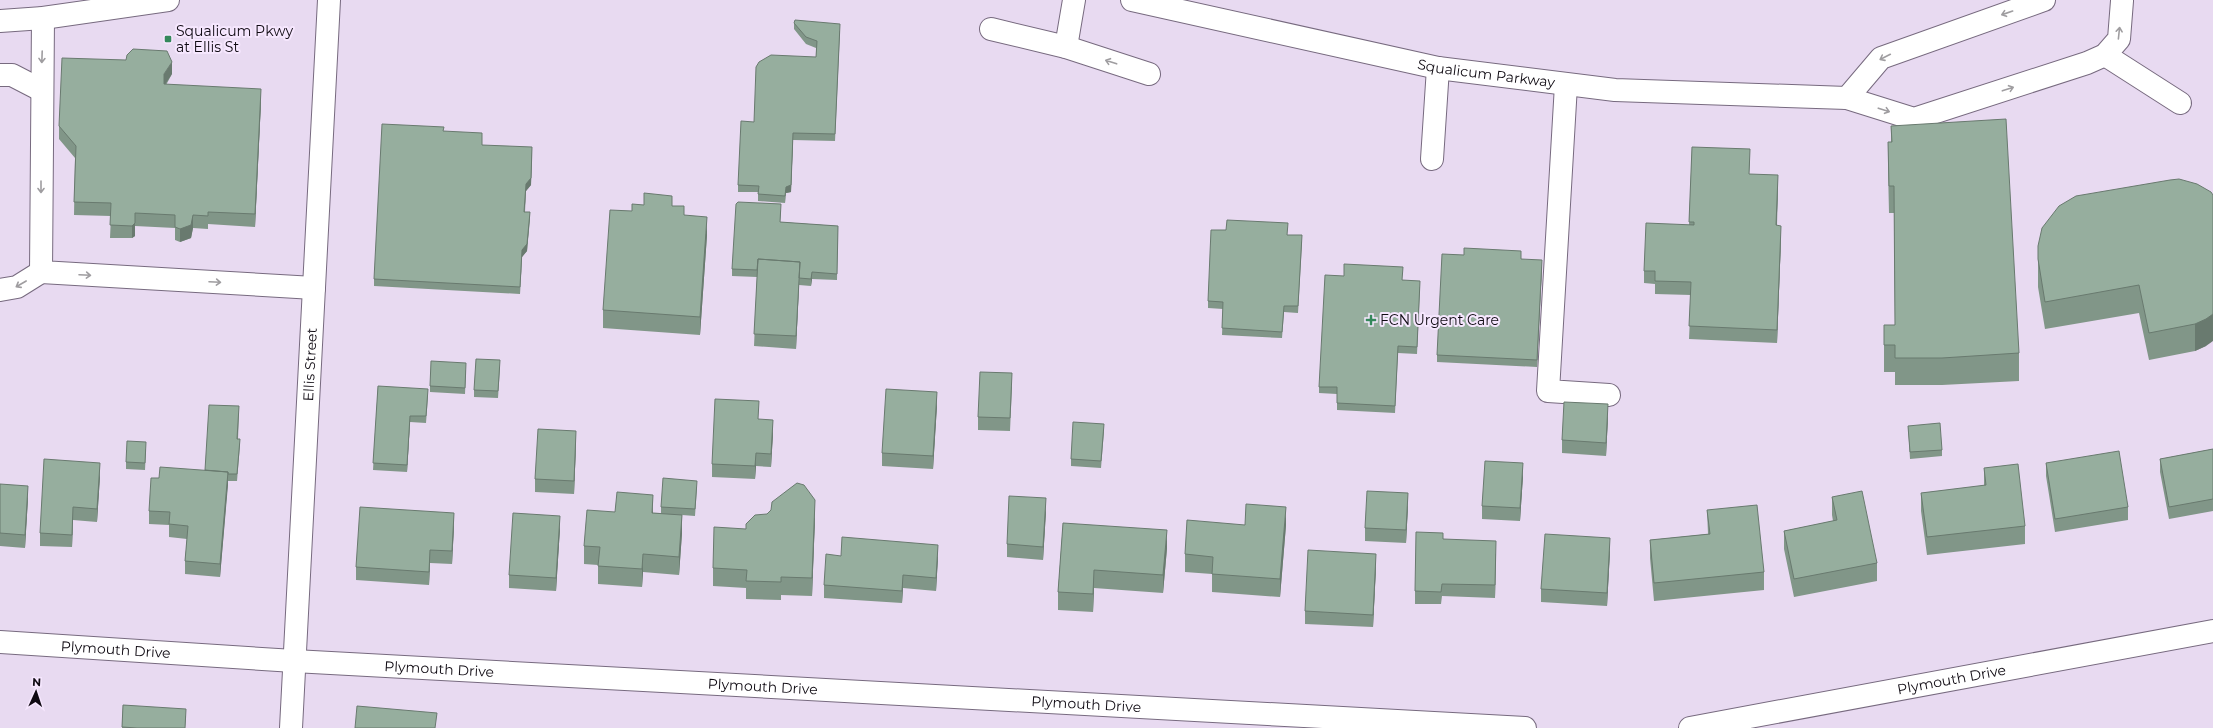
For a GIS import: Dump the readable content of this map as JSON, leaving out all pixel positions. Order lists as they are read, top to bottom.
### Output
{
  "streets": {
    "street": ["Squalicum Parkway", "Ellis Street", "Plymouth Drive"]
  },
  "crossings": [
    ["Ellis Street", "Plymouth Drive"]
  ],
  "places": {
    "transit": ["Squalicum Pkwy at Ellis St"],
    "health": ["FCN Urgent Care"]
  },
  "north": "top"
}
